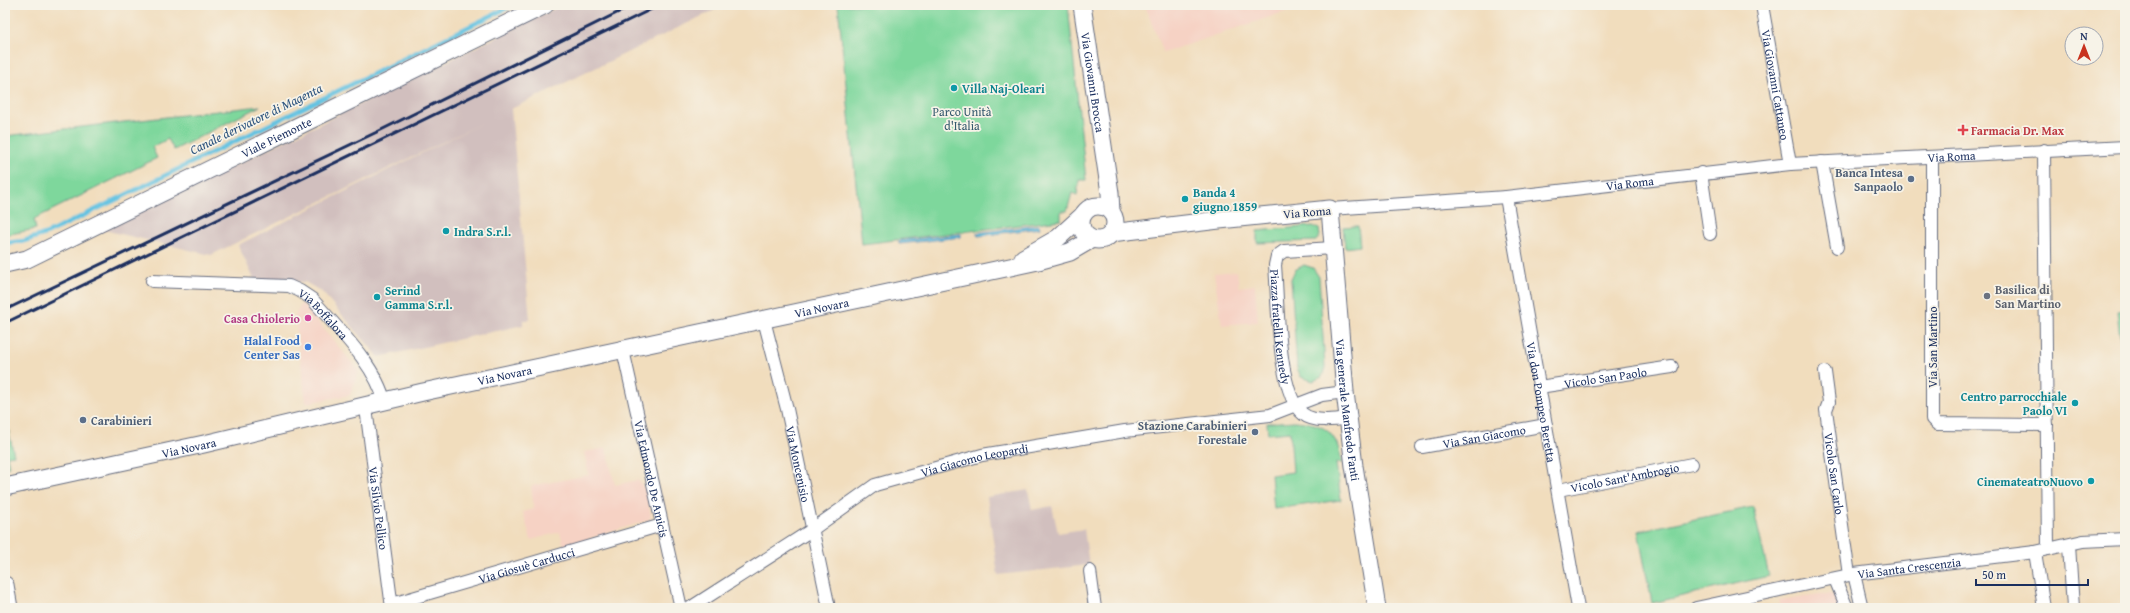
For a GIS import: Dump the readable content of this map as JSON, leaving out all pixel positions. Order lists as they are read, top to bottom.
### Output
{
  "streets": {
    "street": [
      "Via Giovanni Brocca",
      "Via Giovanni Cattaneo",
      "Viale Piemonte",
      "Via Roma",
      "Via Novara",
      "Via Boffalora",
      "Piazza fratelli Kennedy",
      "Via San Martino",
      "Vicolo San Paolo",
      "Via don Pompeo Beretta",
      "Via generale Manfredo Fanti",
      "Via San Giacomo",
      "Via Giacomo Leopardi",
      "Via Moncenisio",
      "Vicolo San Carlo",
      "Vicolo Sant'Ambrogio",
      "Via Edmondo De Amicis",
      "Via Silvio Pellico",
      "Via Giosuè Carducci",
      "Via Santa Crescenzia"
    ]
  },
  "crossings": [
    ["Via Giovanni Brocca", "Via Roma"],
    ["Via Giovanni Brocca", "Via Novara"],
    ["Via Giovanni Cattaneo", "Via Roma"],
    ["Via Roma", "Via Novara"],
    ["Via Roma", "Via San Martino"],
    ["Via Roma", "Via don Pompeo Beretta"],
    ["Via Roma", "Via generale Manfredo Fanti"],
    ["Via Novara", "Via Boffalora"],
    ["Via Novara", "Via Moncenisio"],
    ["Via Novara", "Via Edmondo De Amicis"],
    ["Via Novara", "Via Silvio Pellico"],
    ["Piazza fratelli Kennedy", "Via generale Manfredo Fanti"],
    ["Piazza fratelli Kennedy", "Via Giacomo Leopardi"],
    ["Vicolo San Paolo", "Via don Pompeo Beretta"],
    ["Via don Pompeo Beretta", "Via San Giacomo"],
    ["Via don Pompeo Beretta", "Vicolo Sant'Ambrogio"],
    ["Via Giacomo Leopardi", "Via Moncenisio"],
    ["Vicolo San Carlo", "Via Santa Crescenzia"],
    ["Via Edmondo De Amicis", "Via Giosuè Carducci"],
    ["Via Silvio Pellico", "Via Giosuè Carducci"]
  ],
  "water": ["Canale derivatore di Magenta"],
  "parks": ["Parco Unità d'Italia"],
  "places": {
    "other": [
      "Villa Naj-Oleari",
      "Banca Intesa Sanpaolo",
      "Banda 4 giugno 1859",
      "Indra S.r.l.",
      "Basilica di San Martino",
      "Serind Gamma S.r.l.",
      "Casa Chiolerio",
      "Halal Food Center Sas",
      "Centro parrocchiale Paolo VI",
      "Carabinieri",
      "Stazione Carabinieri Forestale",
      "CinemateatroNuovo"
    ],
    "health": ["Farmacia Dr. Max"]
  },
  "scale_bar": "50 m",
  "north": "top"
}
